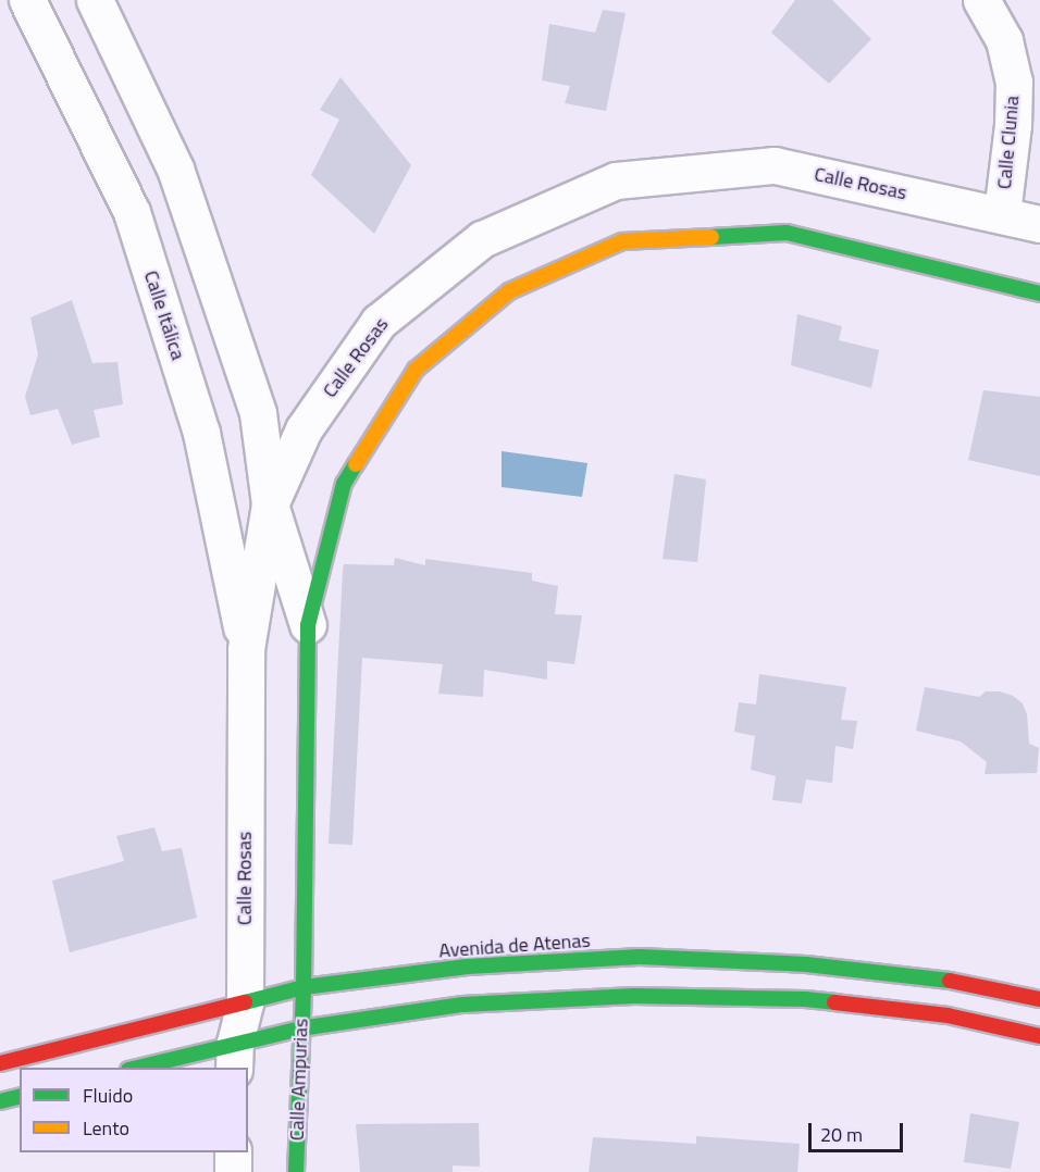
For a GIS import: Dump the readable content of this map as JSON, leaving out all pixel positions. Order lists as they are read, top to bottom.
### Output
{
  "streets": {
    "main road": ["Avenida de Atenas", "Calle Ampurias"],
    "street": ["Calle Clunia", "Calle Rosas", "Calle Itálica"]
  },
  "crossings": [
    ["Calle Clunia", "Calle Rosas"],
    ["Calle Rosas", "Calle Itálica"],
    ["Calle Rosas", "Avenida de Atenas"],
    ["Avenida de Atenas", "Calle Ampurias"]
  ],
  "legend": ["Fluido", "Lento"],
  "scale_bar": "20 m"
}
